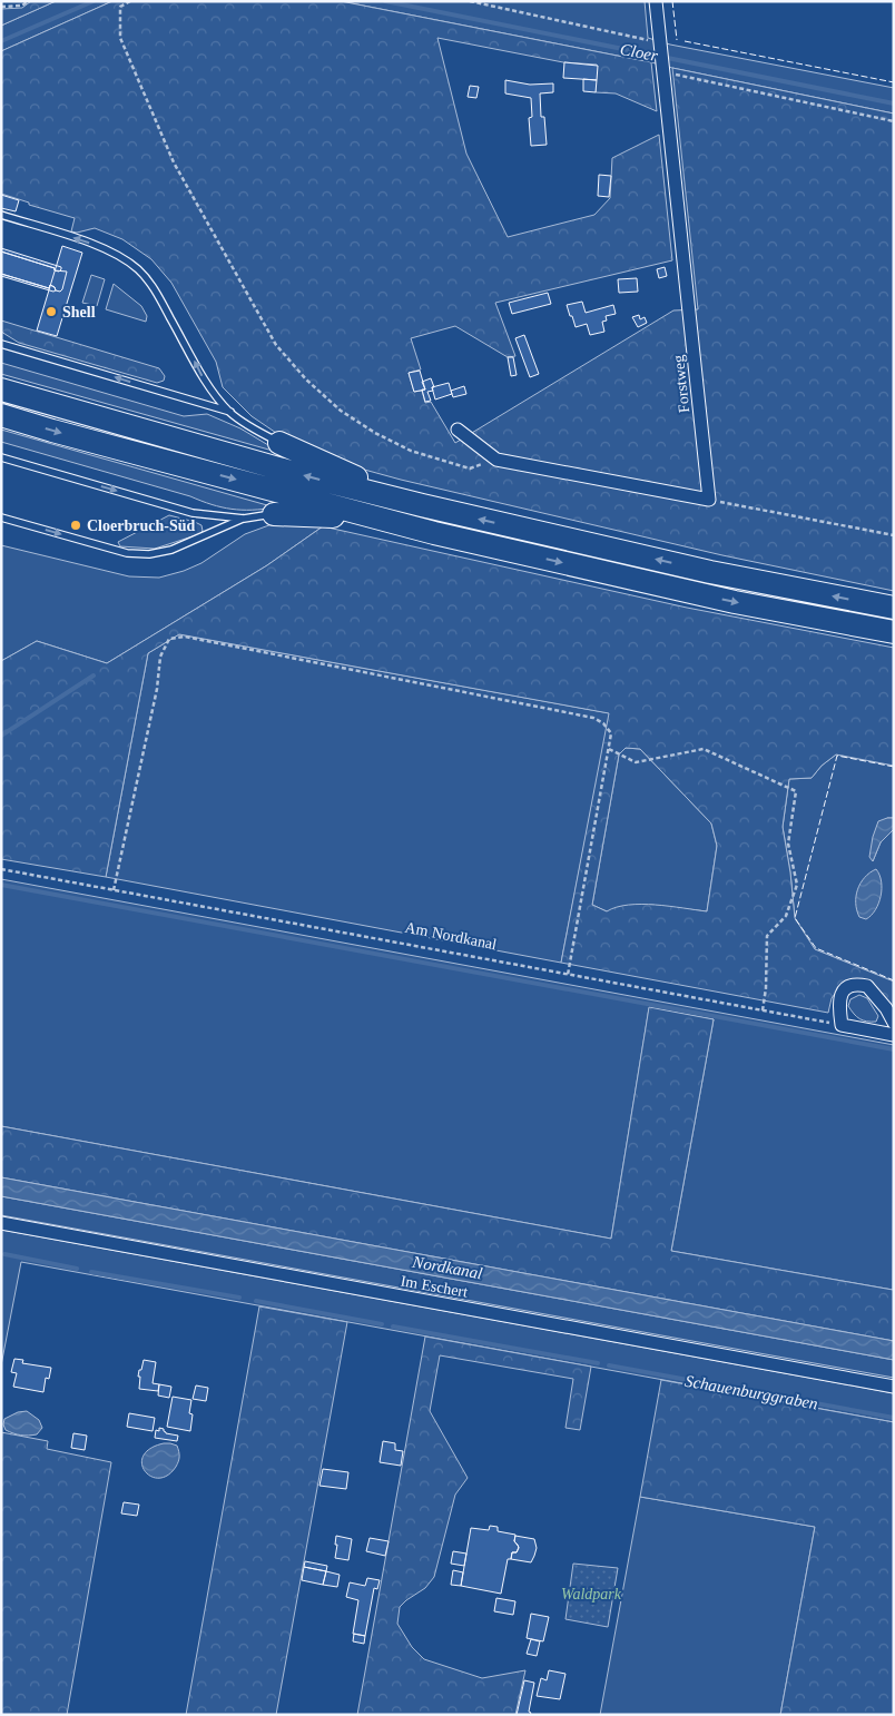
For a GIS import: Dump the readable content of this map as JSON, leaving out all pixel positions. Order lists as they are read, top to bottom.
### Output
{
  "streets": {
    "street": ["Forstweg", "Im Eschert"],
    "path": ["Am Nordkanal"]
  },
  "water": ["Cloer", "Nordkanal", "Schauenburggraben"],
  "parks": ["Waldpark"],
  "places": ["Shell", "Cloerbruch-Süd"]
}
